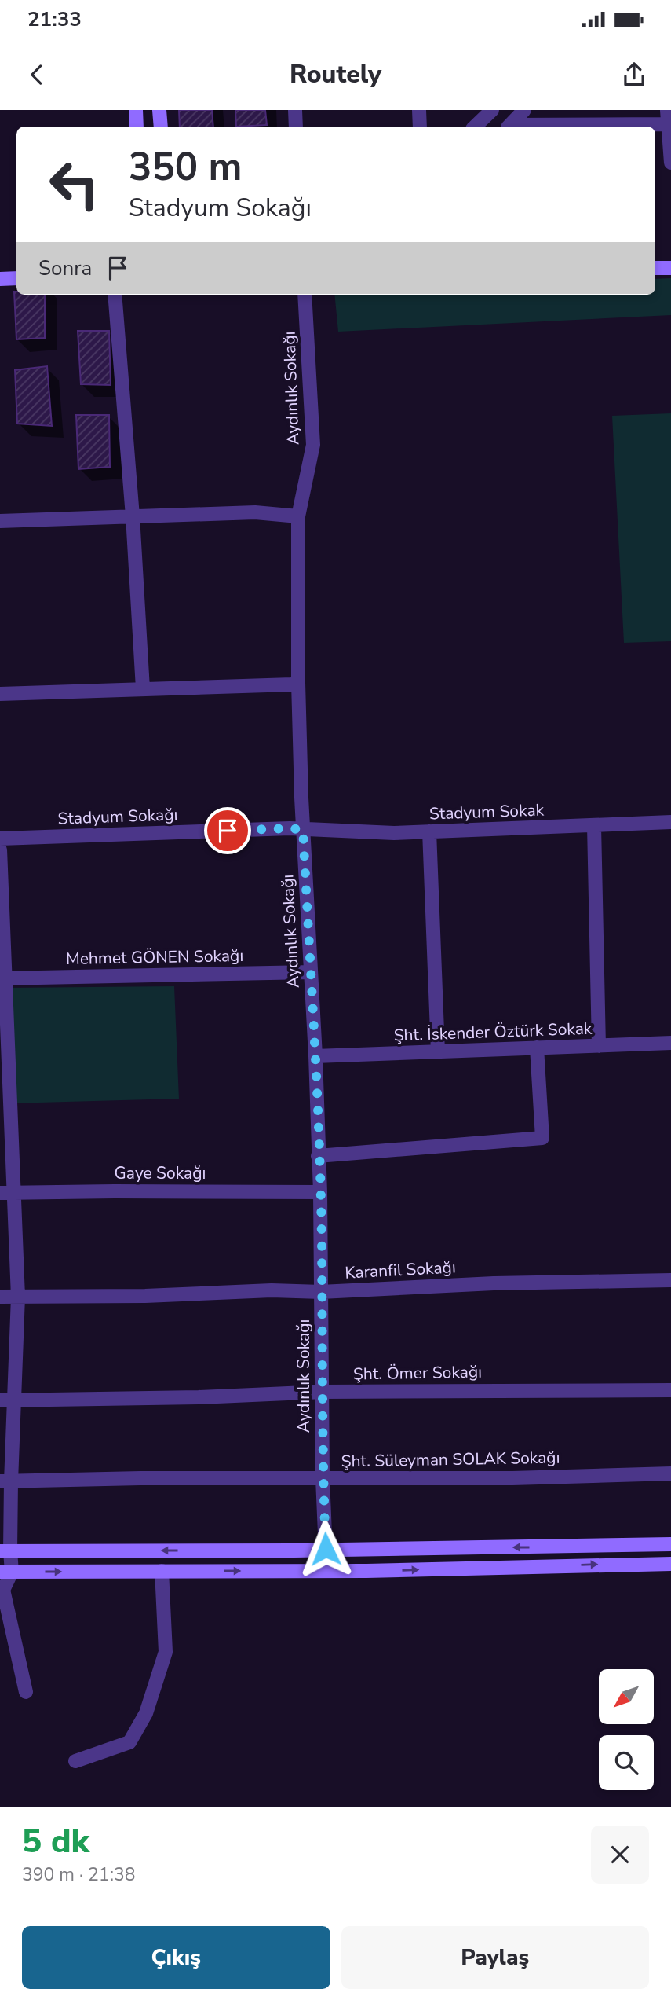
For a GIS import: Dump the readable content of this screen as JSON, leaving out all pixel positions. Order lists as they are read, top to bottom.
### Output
{
  "streets": {
    "street": [
      "Aydınlık Sokağı",
      "Stadyum Sokak",
      "Stadyum Sokağı",
      "Mehmet GÖNEN Sokağı",
      "Şht. İskender Öztürk Sokak",
      "Gaye Sokağı",
      "Karanfil Sokağı",
      "Şht. Ömer Sokağı",
      "Şht. Süleyman SOLAK Sokağı"
    ]
  },
  "crossings": [
    ["Aydınlık Sokağı", "Stadyum Sokak"],
    ["Aydınlık Sokağı", "Stadyum Sokağı"],
    ["Aydınlık Sokağı", "Mehmet GÖNEN Sokağı"],
    ["Aydınlık Sokağı", "Şht. İskender Öztürk Sokak"],
    ["Aydınlık Sokağı", "Gaye Sokağı"],
    ["Aydınlık Sokağı", "Karanfil Sokağı"],
    ["Aydınlık Sokağı", "Şht. Ömer Sokağı"],
    ["Aydınlık Sokağı", "Şht. Süleyman SOLAK Sokağı"],
    ["Stadyum Sokak", "Stadyum Sokağı"]
  ],
  "north": "bottom left",
  "page": {
    "status": "21:33",
    "header": "Routely",
    "turn": ["350 m", "Stadyum Sokağı"],
    "then": "Sonra",
    "heading": ["5 dk", "390 m · 21:38"],
    "buttons": ["Çıkış", "Paylaş"]
  }
}
